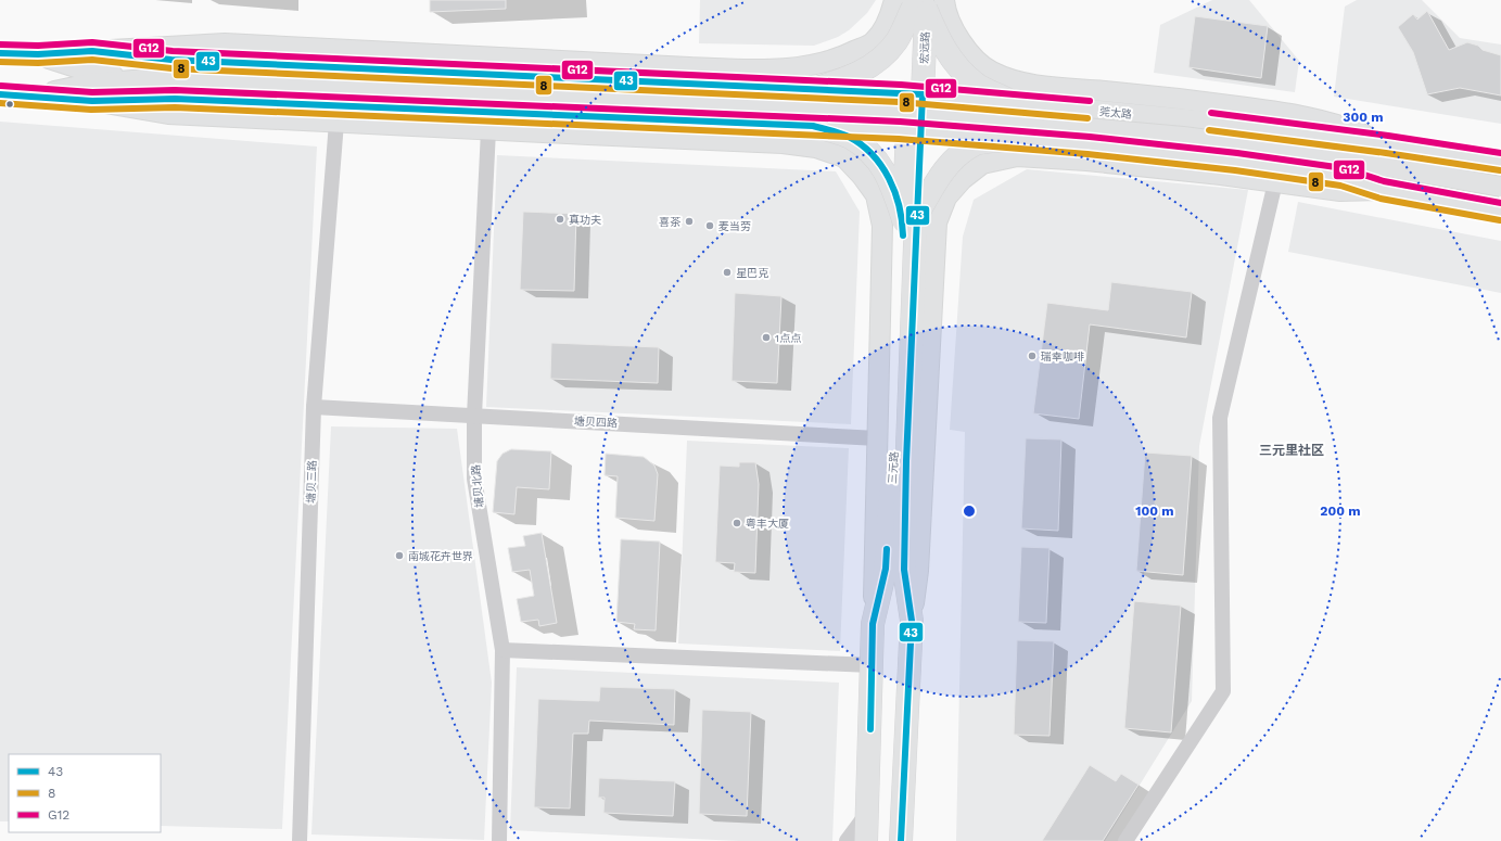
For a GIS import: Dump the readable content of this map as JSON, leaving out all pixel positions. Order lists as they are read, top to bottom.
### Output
{
  "streets": {
    "highway": ["宏远路", "三元路"],
    "main road": ["莞太路"],
    "street": ["塘贝四路", "塘贝三路", "塘贝北路"]
  },
  "crossings": [
    ["宏远路", "莞太路"],
    ["宏远路", "三元路"],
    ["莞太路", "三元路"],
    ["塘贝四路", "塘贝三路"],
    ["塘贝四路", "塘贝北路"]
  ],
  "districts": ["三元里社区"],
  "places": [
    "真功夫",
    "喜茶",
    "麦当劳",
    "星巴克",
    "1点点",
    "瑞幸咖啡",
    "粤丰大厦",
    "南城花卉世界"
  ],
  "lines": ["transit line G12", "transit line 43", "transit line 8"],
  "legend": ["43", "8", "G12"],
  "rings": ["300 m", "100 m", "200 m"]
}
